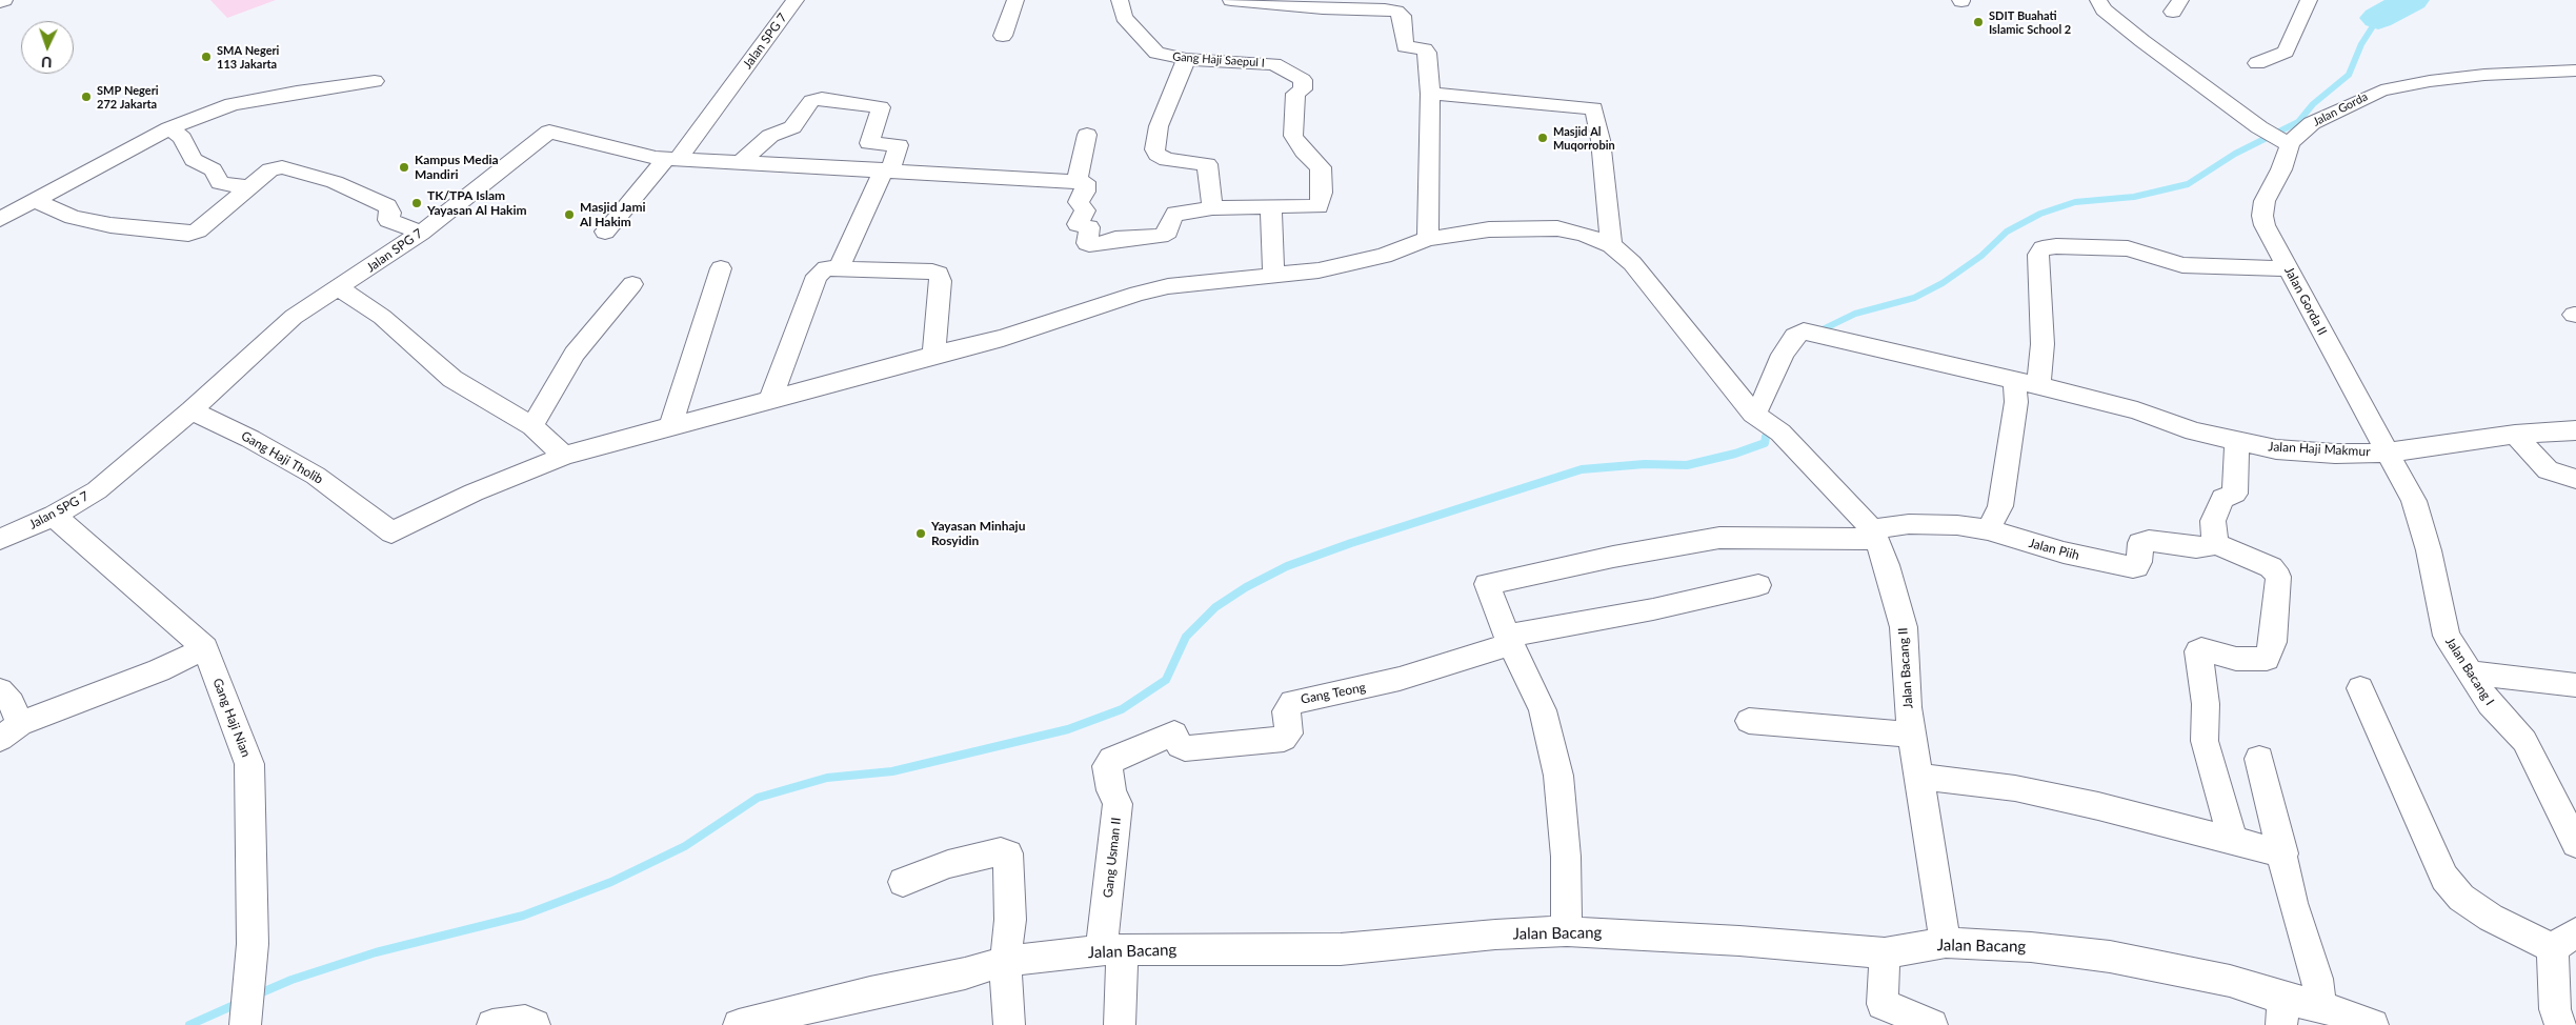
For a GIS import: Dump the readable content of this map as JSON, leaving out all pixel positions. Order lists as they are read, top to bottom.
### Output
{
  "streets": {
    "street": [
      "Jalan SPG 7",
      "Gang Haji Saepul I",
      "Jalan Gorda",
      "Jalan Gorda II",
      "Jalan Haji Makmur",
      "Gang Haji Tholib",
      "Jalan Piih",
      "Jalan Bacang II",
      "Jalan Bacang I",
      "Gang Teong",
      "Gang Haji Nian",
      "Gang Usman II",
      "Jalan Bacang"
    ]
  },
  "crossings": [
    ["Jalan SPG 7", "Gang Haji Tholib"],
    ["Jalan SPG 7", "Gang Haji Nian"],
    ["Jalan Gorda", "Jalan Gorda II"],
    ["Jalan Gorda II", "Jalan Haji Makmur"],
    ["Jalan Gorda II", "Jalan Bacang I"],
    ["Jalan Haji Makmur", "Jalan Bacang II"],
    ["Jalan Haji Makmur", "Jalan Bacang I"],
    ["Jalan Piih", "Jalan Bacang II"],
    ["Jalan Piih", "Gang Teong"],
    ["Jalan Bacang II", "Jalan Bacang"],
    ["Gang Teong", "Gang Usman II"],
    ["Gang Usman II", "Jalan Bacang"]
  ],
  "places": [
    "SDIT Buahati Islamic School 2",
    "SMA Negeri 113 Jakarta",
    "SMP Negeri 272 Jakarta",
    "Masjid Al Muqorrobin",
    "Kampus Media Mandiri",
    "TK/TPA Islam Yayasan Al Hakim",
    "Masjid Jami Al Hakim",
    "Yayasan Minhaju Rosyidin"
  ],
  "north": "bottom"
}
